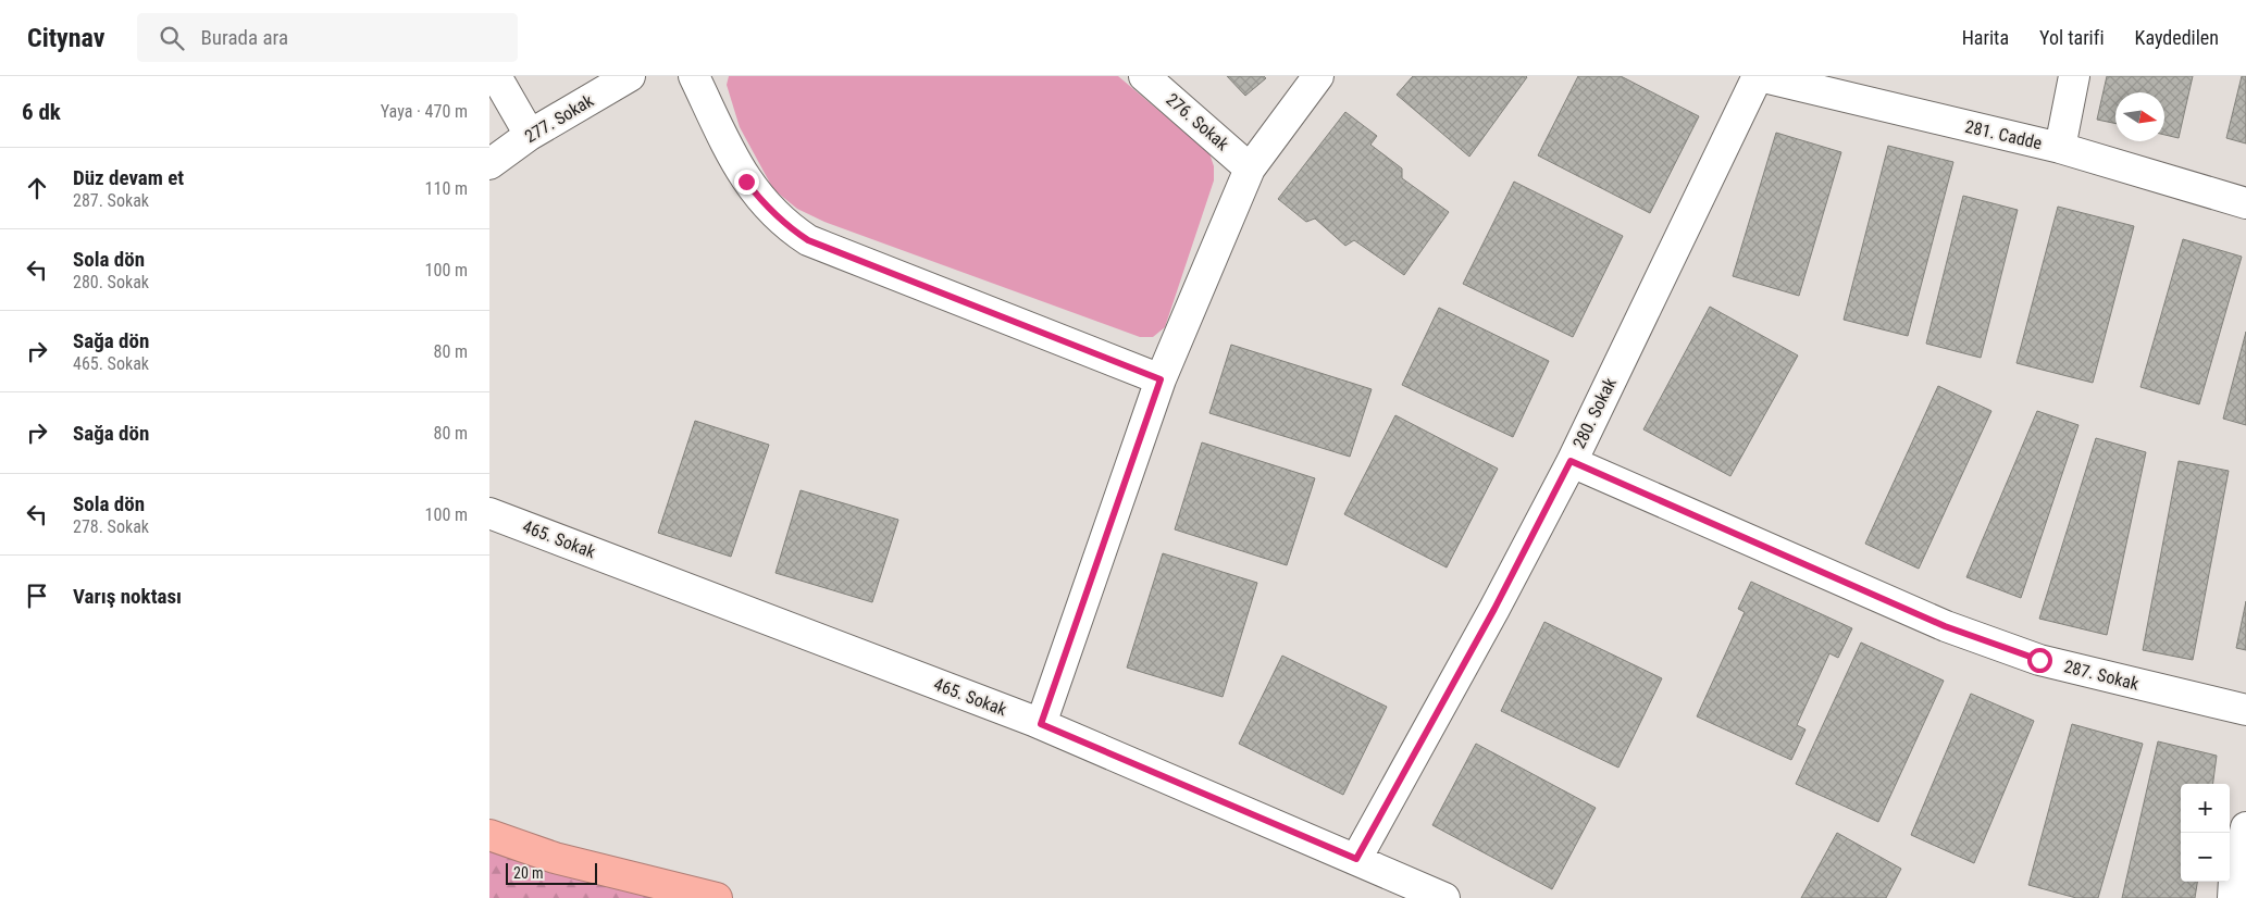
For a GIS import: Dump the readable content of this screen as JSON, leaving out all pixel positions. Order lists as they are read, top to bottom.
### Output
{
  "streets": {
    "street": [
      "277. Sokak",
      "276. Sokak",
      "281. Cadde",
      "280. Sokak",
      "465. Sokak",
      "287. Sokak"
    ]
  },
  "crossings": [
    ["281. Cadde", "280. Sokak"],
    ["280. Sokak", "465. Sokak"],
    ["280. Sokak", "287. Sokak"]
  ],
  "scale_bar": "20 m",
  "north": "right",
  "page": {
    "header": "Citynav",
    "search": "Burada ara",
    "nav": ["Harita", "Yol tarifi", "Kaydedilen"],
    "heading": ["6 dk", "Yaya · 470 m"],
    "list": [
      ["Düz devam et", "287. Sokak", "110 m"],
      ["Sola dön", "280. Sokak", "100 m"],
      ["Sağa dön", "465. Sokak", "80 m"],
      ["Sağa dön", "80 m"],
      ["Sola dön", "278. Sokak", "100 m"],
      "Varış noktası"
    ],
    "map_buttons": ["+", "−"],
    "scale": "20 m"
  }
}
